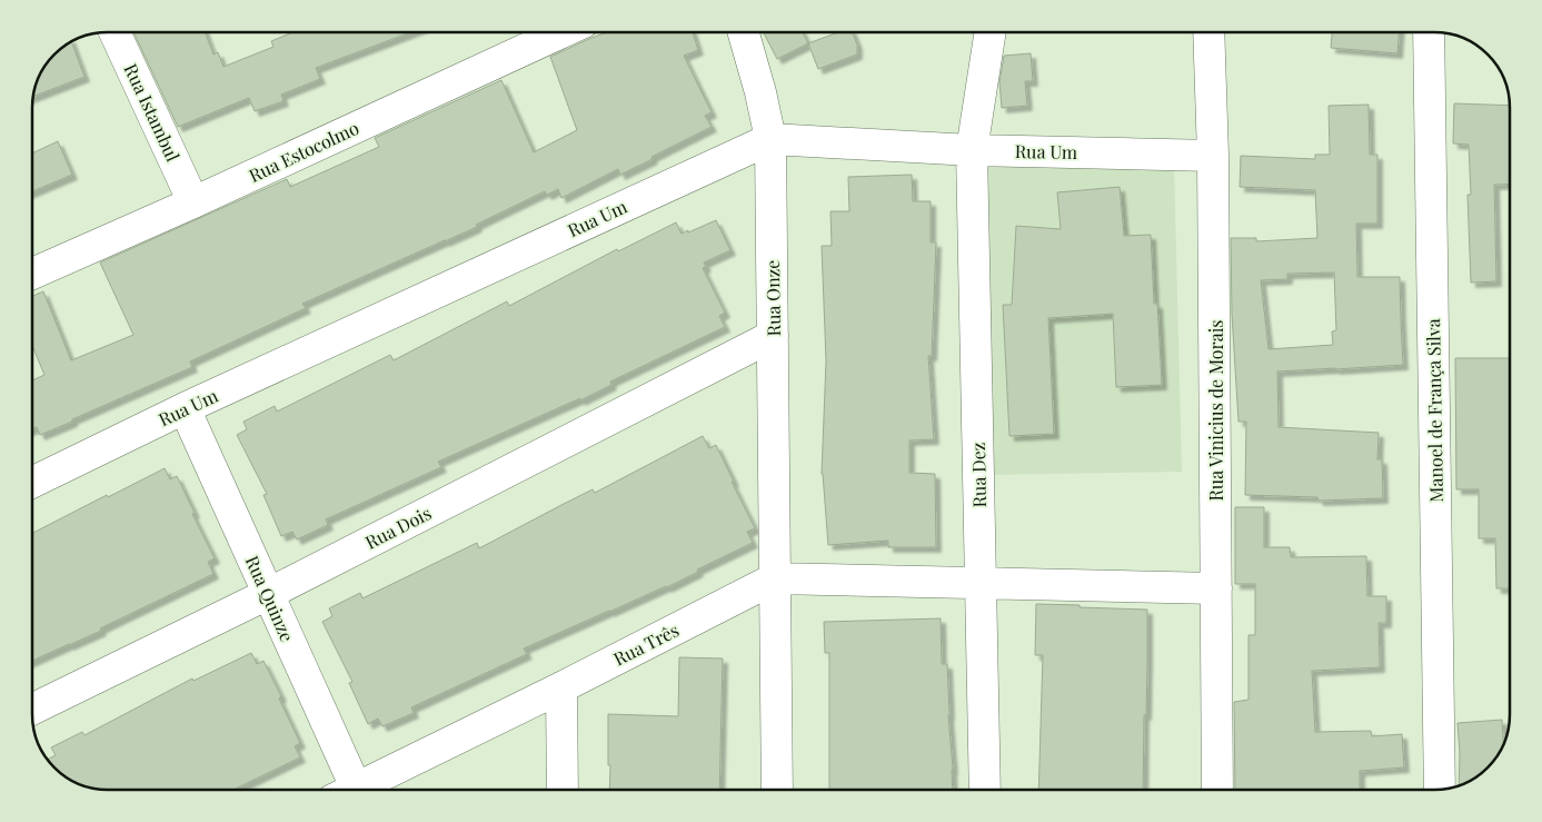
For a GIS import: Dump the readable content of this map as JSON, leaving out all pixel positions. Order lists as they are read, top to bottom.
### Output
{
  "streets": {
    "street": [
      "Rua Istambul",
      "Rua Estocolmo",
      "Rua Um",
      "Rua Onze",
      "Rua Vinicius de Morais",
      "Manoel de França Silva",
      "Rua Dez",
      "Rua Dois",
      "Rua Quinze",
      "Rua Três"
    ]
  },
  "crossings": [
    ["Rua Istambul", "Rua Estocolmo"],
    ["Rua Um", "Rua Onze"],
    ["Rua Um", "Rua Vinicius de Morais"],
    ["Rua Um", "Rua Dez"],
    ["Rua Um", "Rua Quinze"],
    ["Rua Onze", "Rua Dois"],
    ["Rua Onze", "Rua Três"],
    ["Rua Vinicius de Morais", "Rua Três"],
    ["Rua Dez", "Rua Três"],
    ["Rua Dois", "Rua Quinze"]
  ]
}
